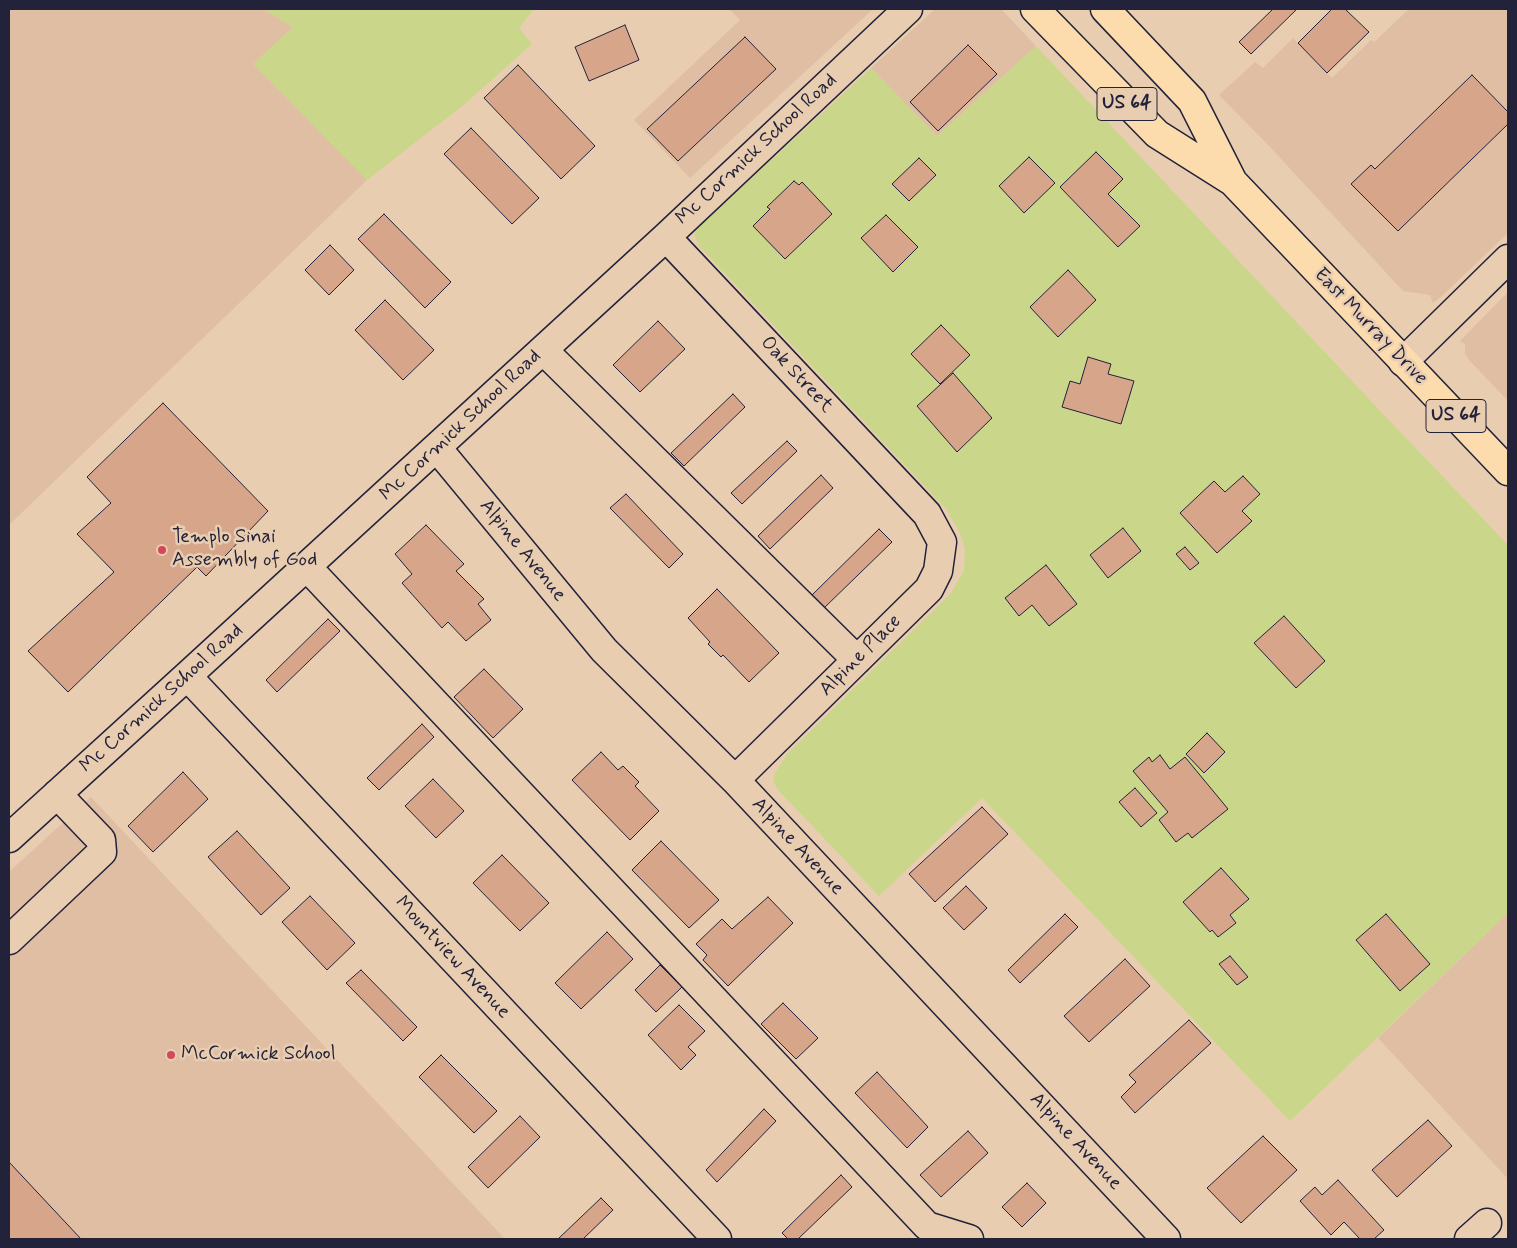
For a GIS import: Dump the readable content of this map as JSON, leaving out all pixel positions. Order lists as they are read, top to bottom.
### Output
{
  "streets": {
    "highway": ["US 64", "East Murray Drive"],
    "street": [
      "Mc Cormick School Road",
      "Oak Street",
      "Alpine Avenue",
      "Alpine Place",
      "Mountview Avenue"
    ]
  },
  "crossings": [
    ["Mc Cormick School Road", "Oak Street"],
    ["Mc Cormick School Road", "Alpine Avenue"],
    ["Mc Cormick School Road", "Mountview Avenue"],
    ["Oak Street", "Alpine Place"],
    ["Alpine Avenue", "Alpine Place"]
  ],
  "places": ["Templo Sinai Assembly of God", "McCormick School"]
}
